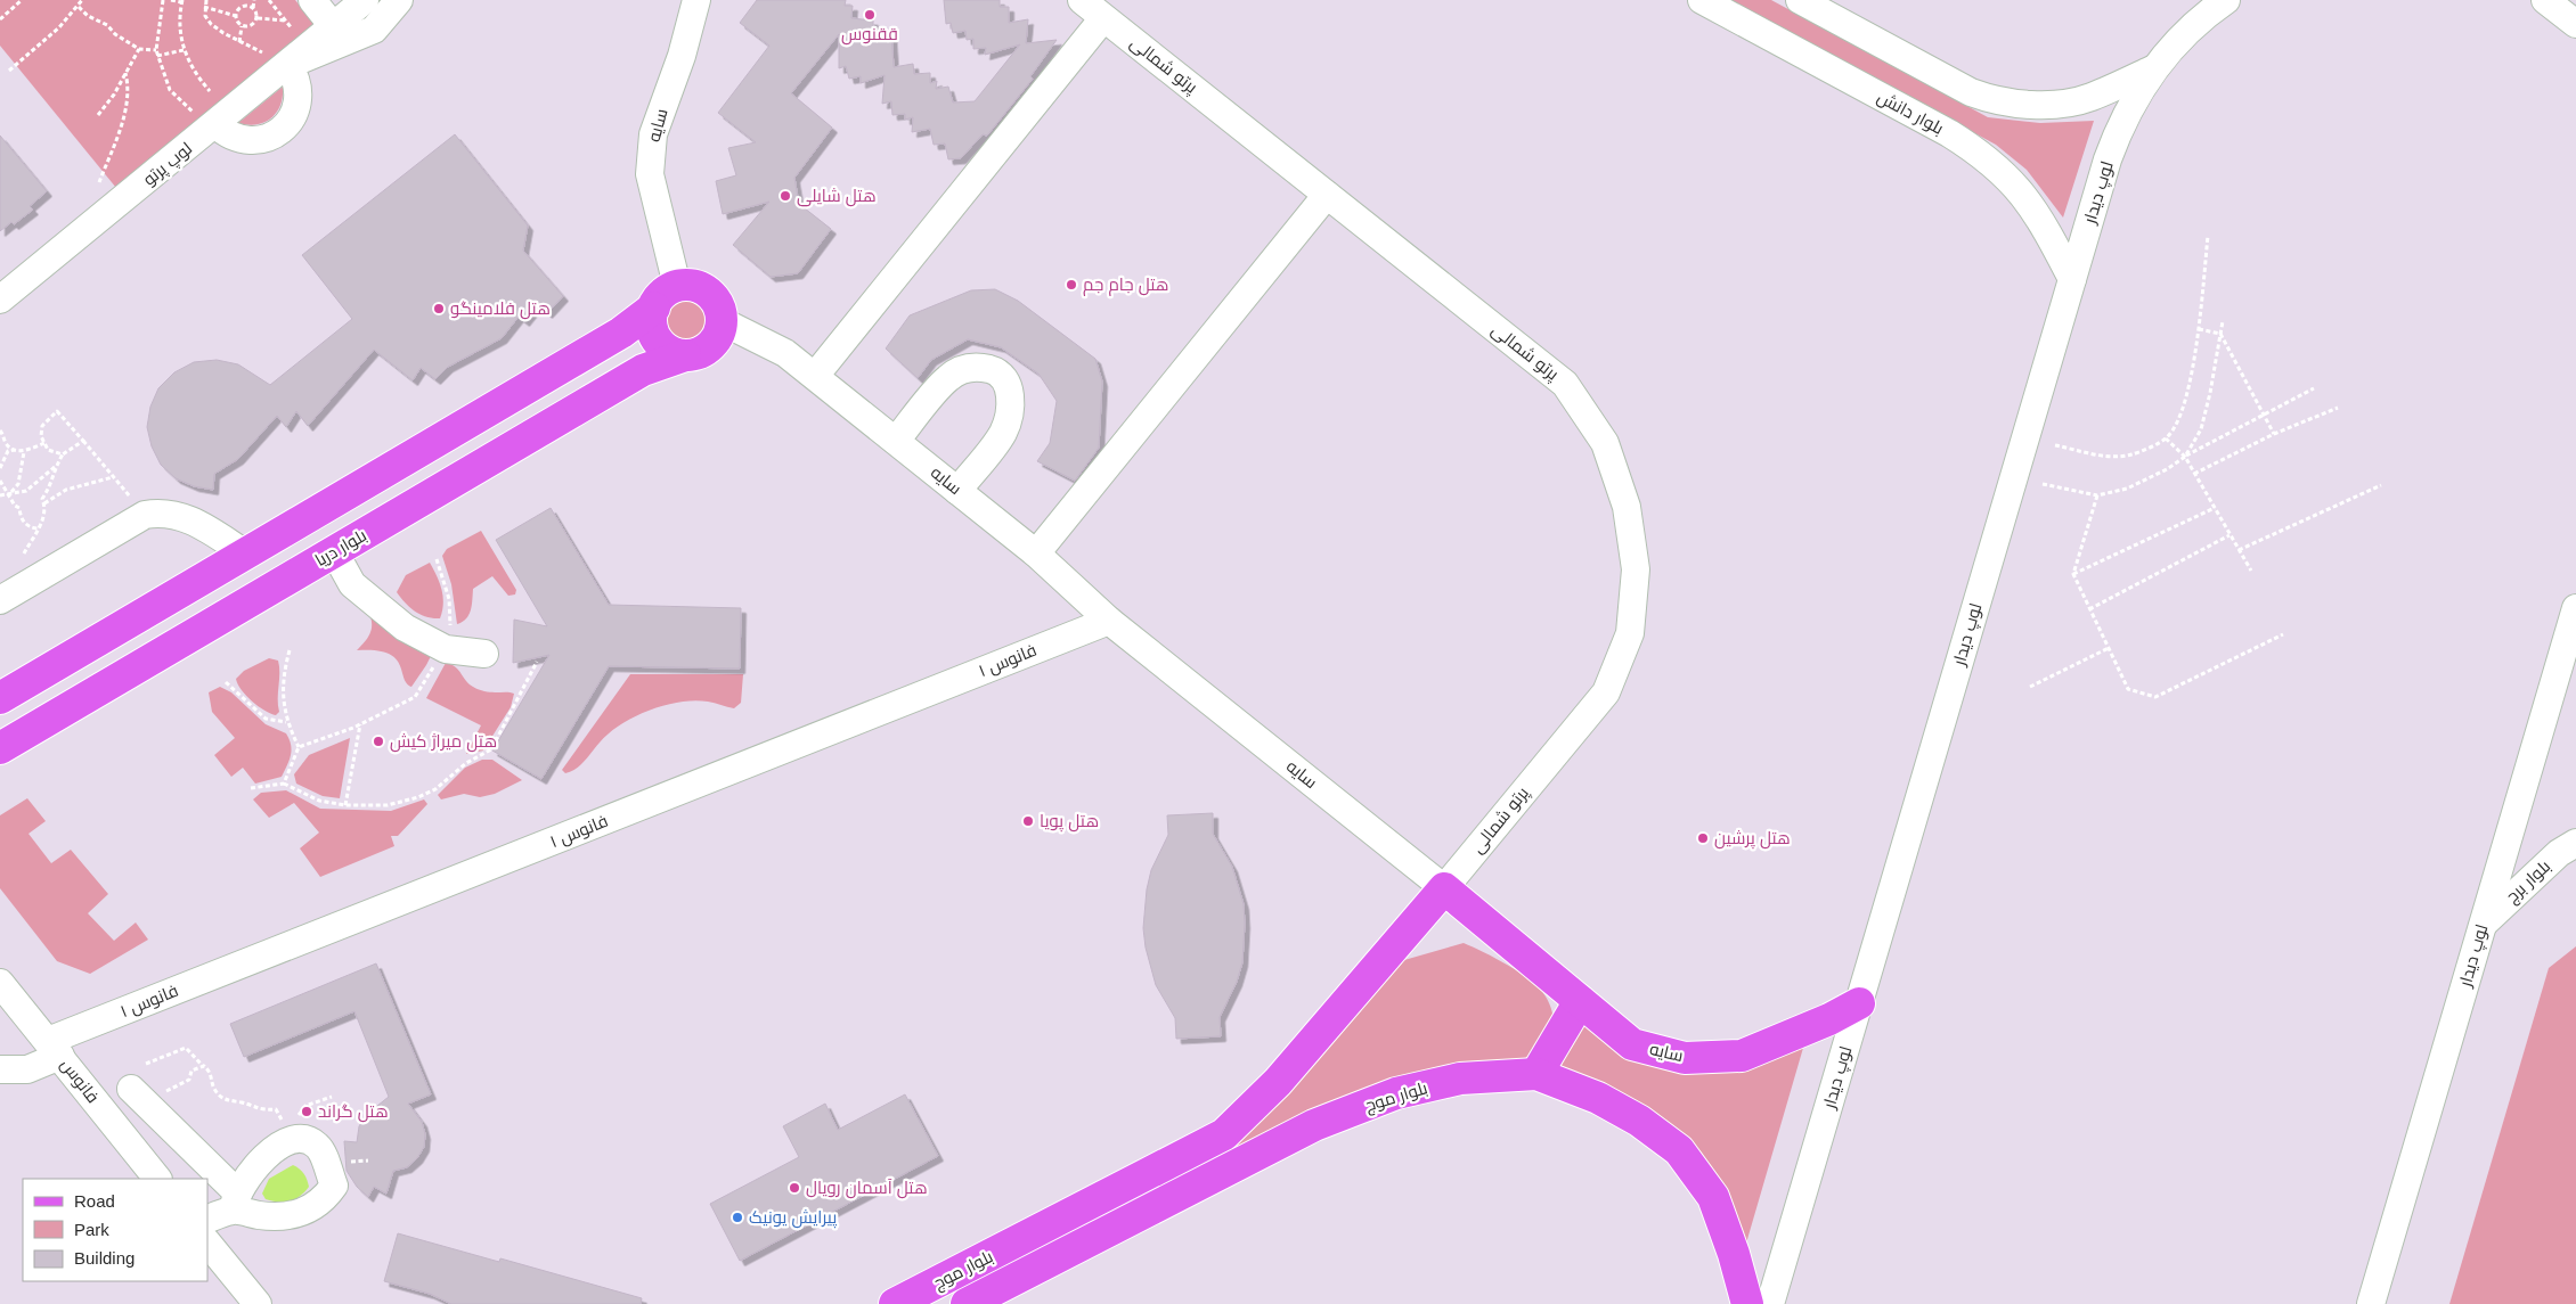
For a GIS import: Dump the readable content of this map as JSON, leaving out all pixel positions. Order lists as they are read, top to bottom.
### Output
{
  "streets": {
    "main road": ["سایه", "بلوار دریا", "بلوار موج"],
    "street": [
      "پرتو شمالی",
      "بلوار دانش",
      "لوپ پرتو",
      "لوپ دیدار",
      "فانوس ۱",
      "بلوار برج",
      "فانوس"
    ]
  },
  "crossings": [
    ["پرتو شمالی", "سایه"],
    ["پرتو شمالی", "بلوار موج"],
    ["بلوار دانش", "لوپ دیدار"],
    ["سایه", "لوپ دیدار"],
    ["سایه", "بلوار دریا"],
    ["سایه", "فانوس ۱"],
    ["سایه", "بلوار موج"],
    ["لوپ دیدار", "بلوار برج"],
    ["فانوس ۱", "فانوس"]
  ],
  "places": [
    "ققنوس",
    "هتل شایلی",
    "هتل جام جم",
    "هتل فلامینگو",
    "هتل میراژ کیش",
    "هتل پویا",
    "هتل پرشین",
    "هتل گراند",
    "هتل آسمان رویال",
    "پیرایش یونیک"
  ],
  "legend": ["Road", "Park", "Building"]
}
